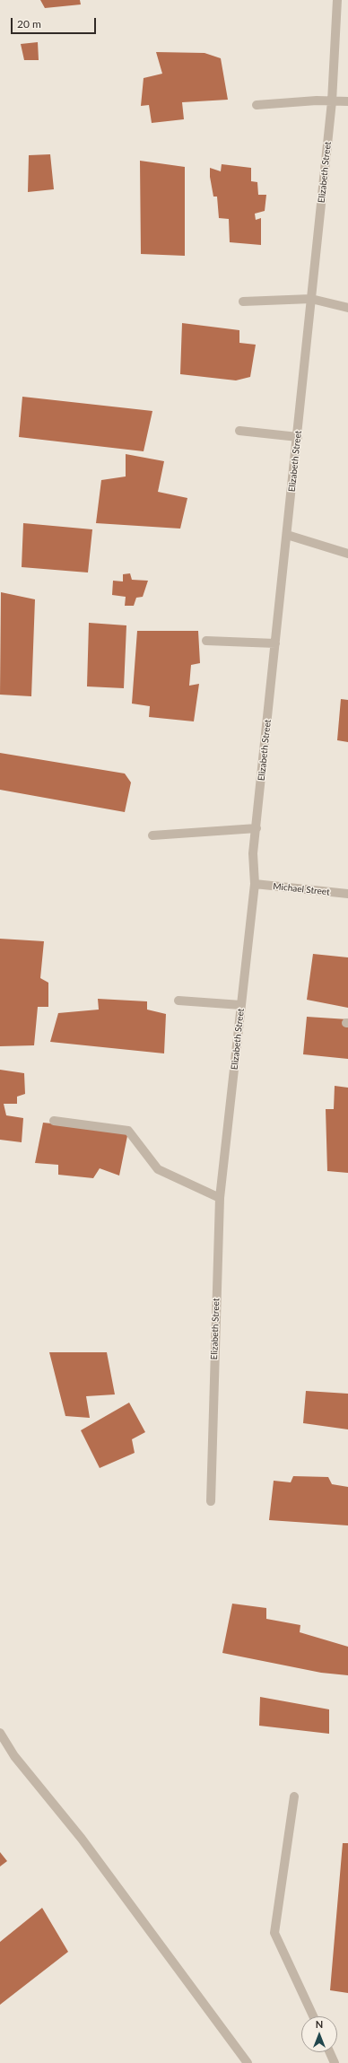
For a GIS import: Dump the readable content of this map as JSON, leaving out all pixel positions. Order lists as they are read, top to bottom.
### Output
{
  "streets": {
    "street": ["Elizabeth Street", "Michael Street"]
  },
  "crossings": [
    ["Elizabeth Street", "Michael Street"]
  ],
  "scale_bar": "20 m",
  "north": "top"
}
